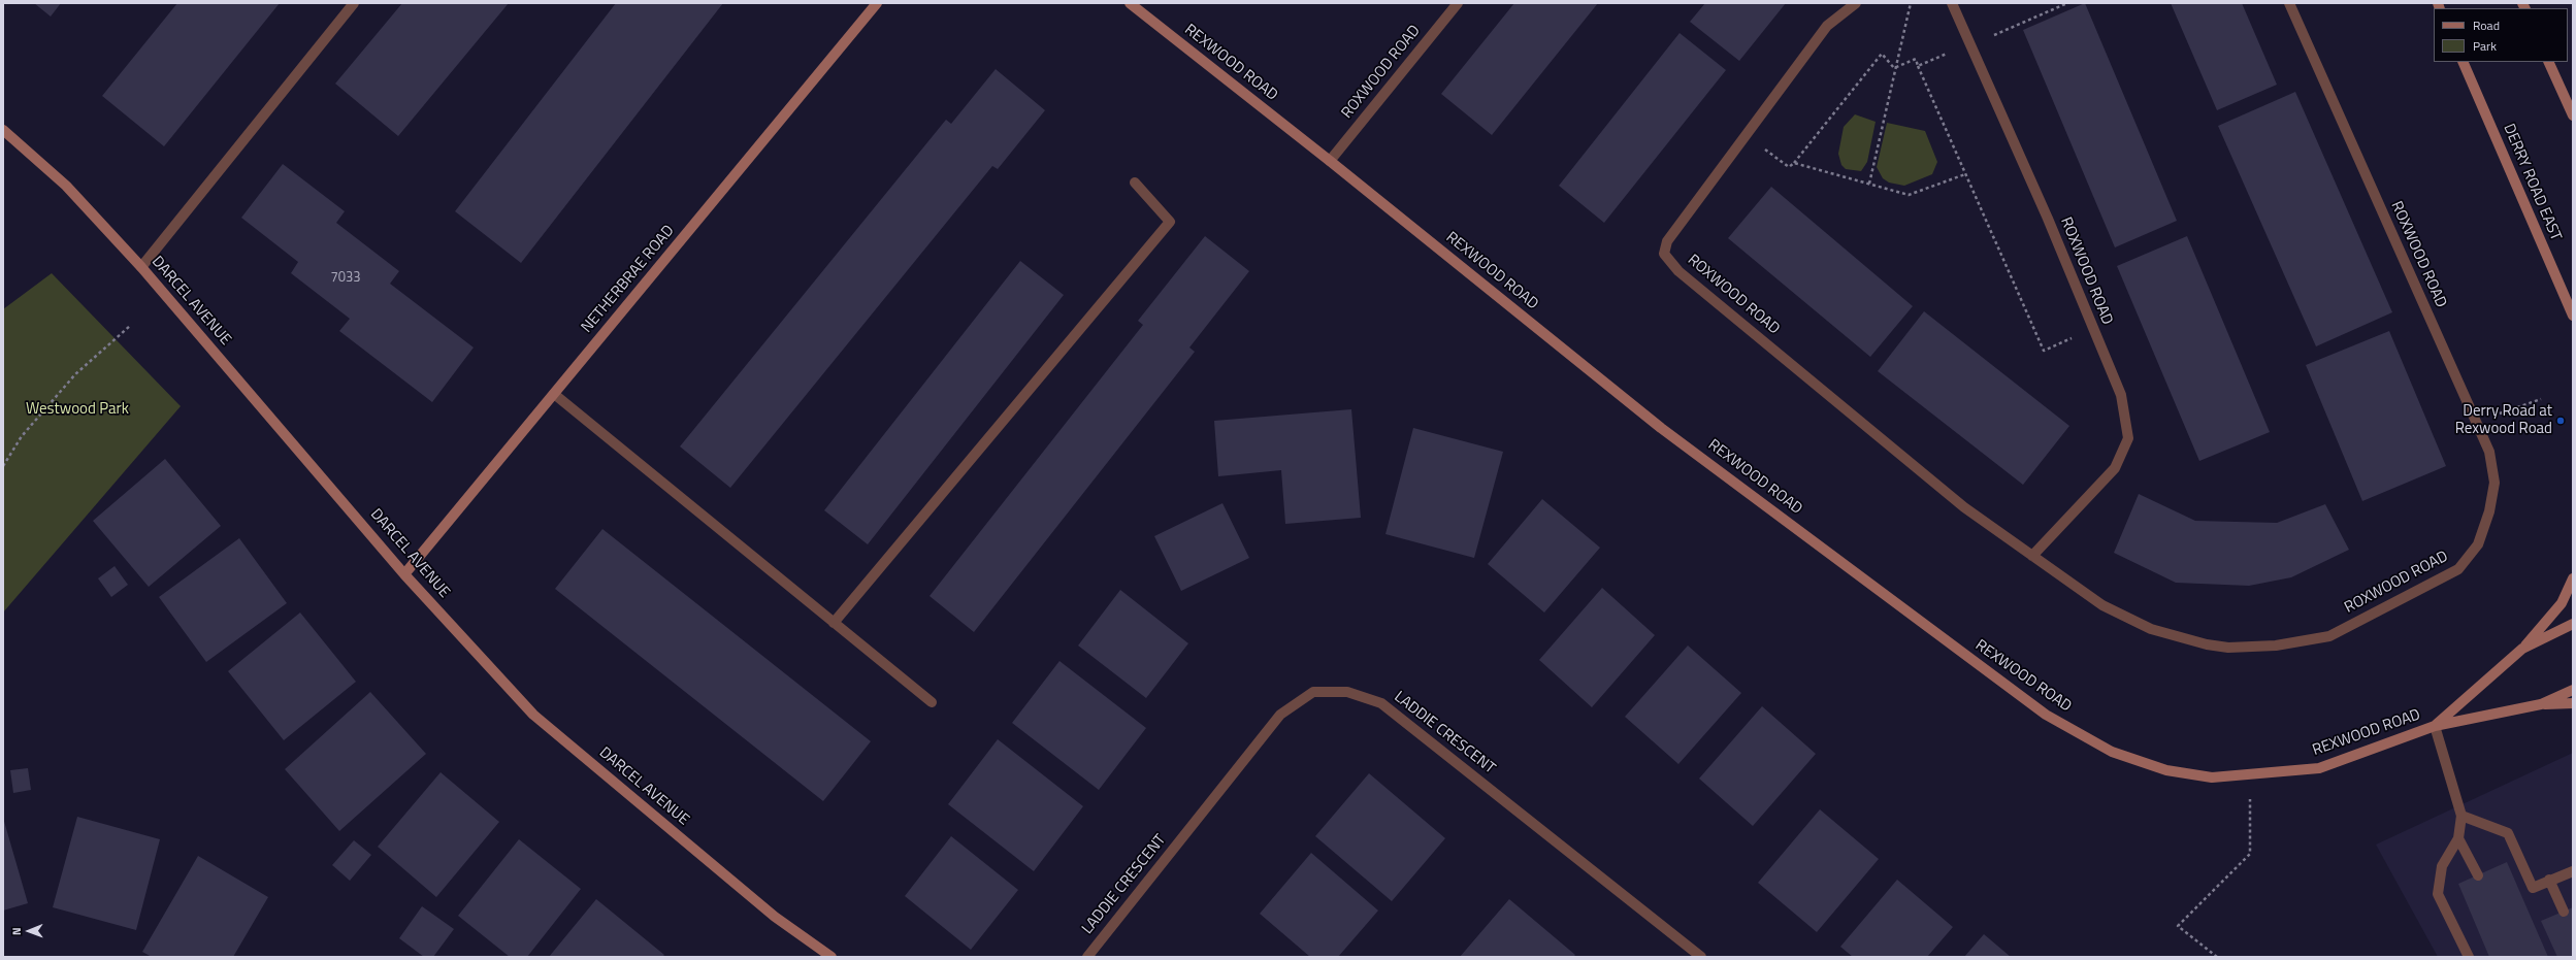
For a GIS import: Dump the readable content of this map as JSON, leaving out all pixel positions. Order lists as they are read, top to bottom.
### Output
{
  "streets": {
    "street": [
      "REXWOOD ROAD",
      "ROXWOOD ROAD",
      "DERRY ROAD EAST",
      "NETHERBRAE ROAD",
      "DARCEL AVENUE",
      "LADDIE CRESCENT"
    ]
  },
  "crossings": [
    ["REXWOOD ROAD", "ROXWOOD ROAD"],
    ["NETHERBRAE ROAD", "DARCEL AVENUE"]
  ],
  "parks": ["Westwood Park"],
  "places": ["Derry Road at Rexwood Road"],
  "house_numbers": ["7033"],
  "legend": ["Road", "Park"],
  "north": "left"
}
